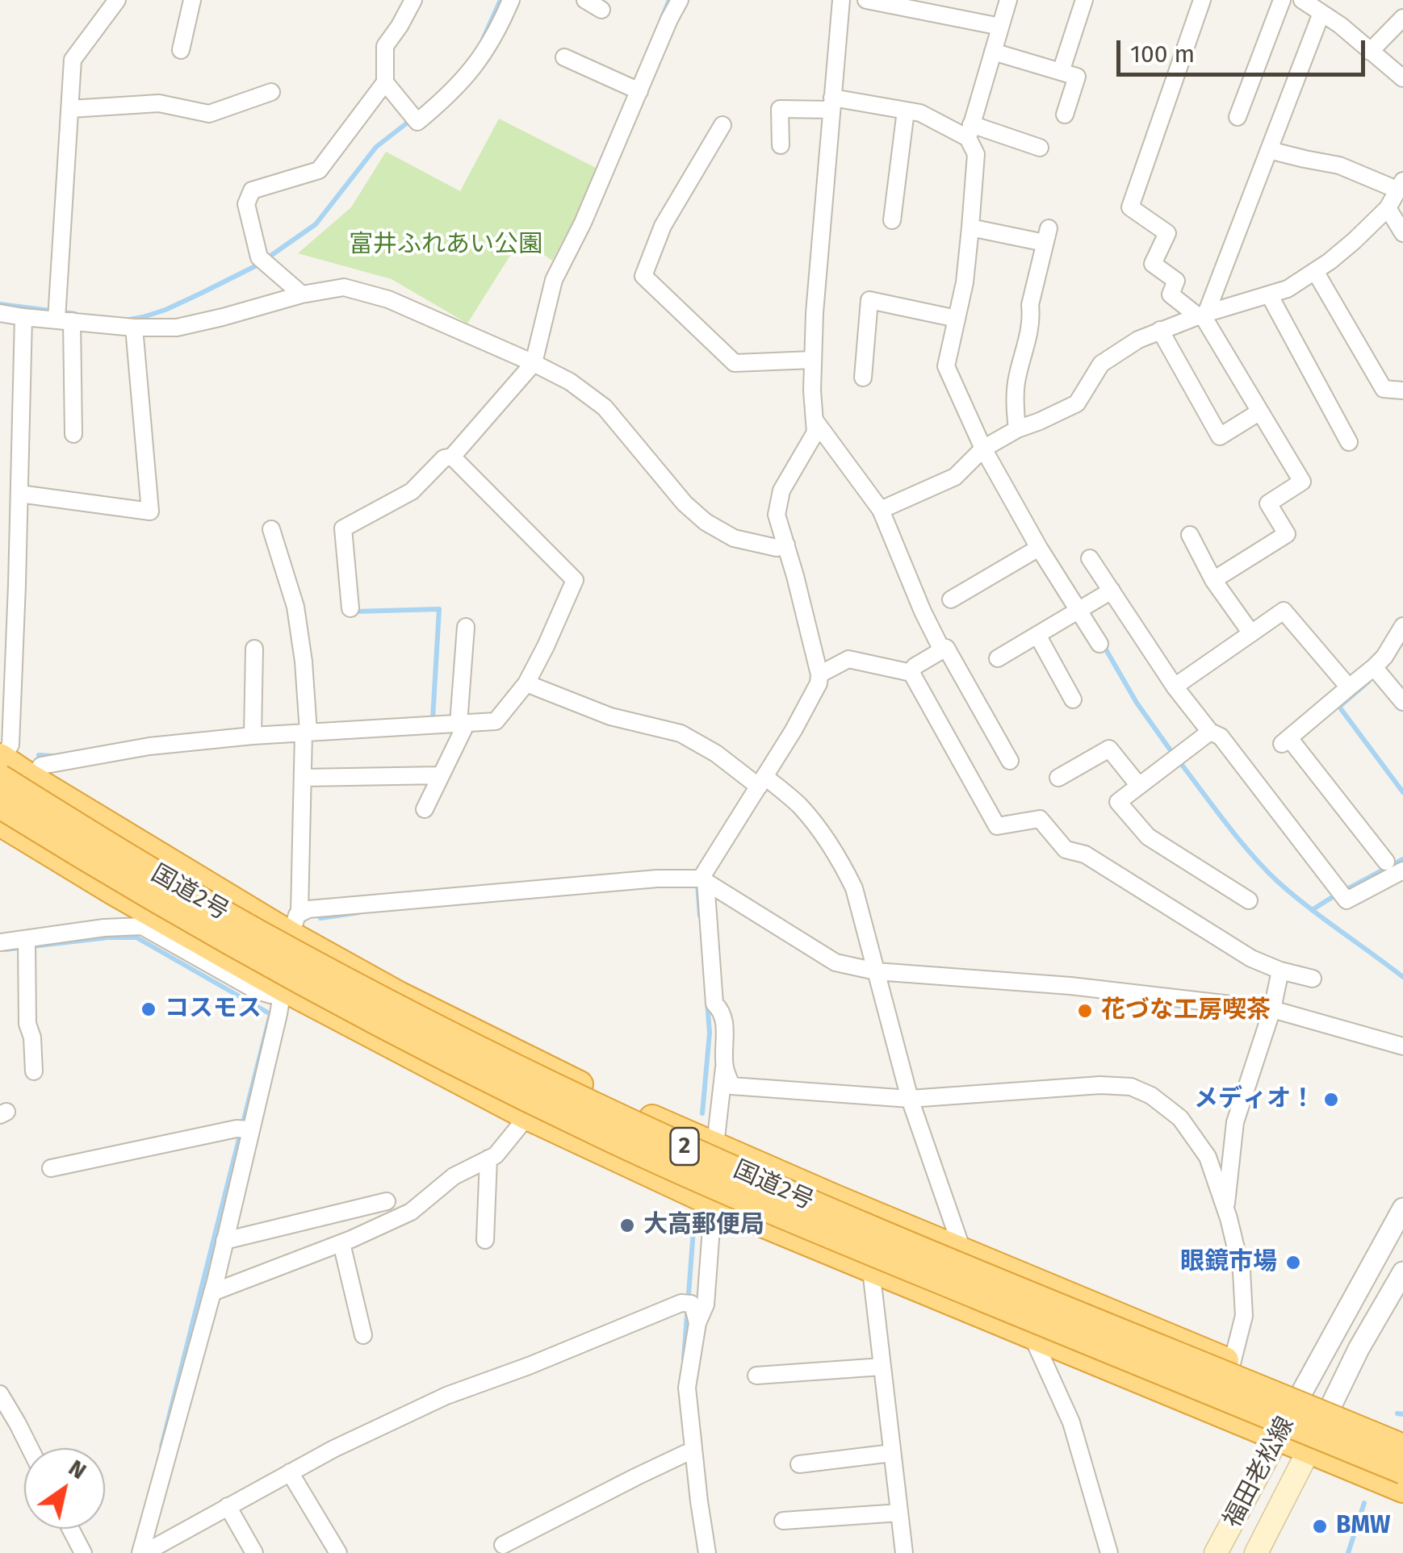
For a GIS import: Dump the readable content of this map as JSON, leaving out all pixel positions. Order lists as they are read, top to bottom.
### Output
{
  "streets": {
    "highway": ["国道2号", "2"],
    "main road": ["福田老松線"]
  },
  "crossings": [
    ["国道2号", "福田老松線"]
  ],
  "parks": ["富井ふれあい公園"],
  "places": [
    "コスモス",
    "花づな工房喫茶",
    "メディオ！",
    "大高郵便局",
    "眼鏡市場",
    "BMW"
  ],
  "scale_bar": "100 m",
  "north": "top right"
}
